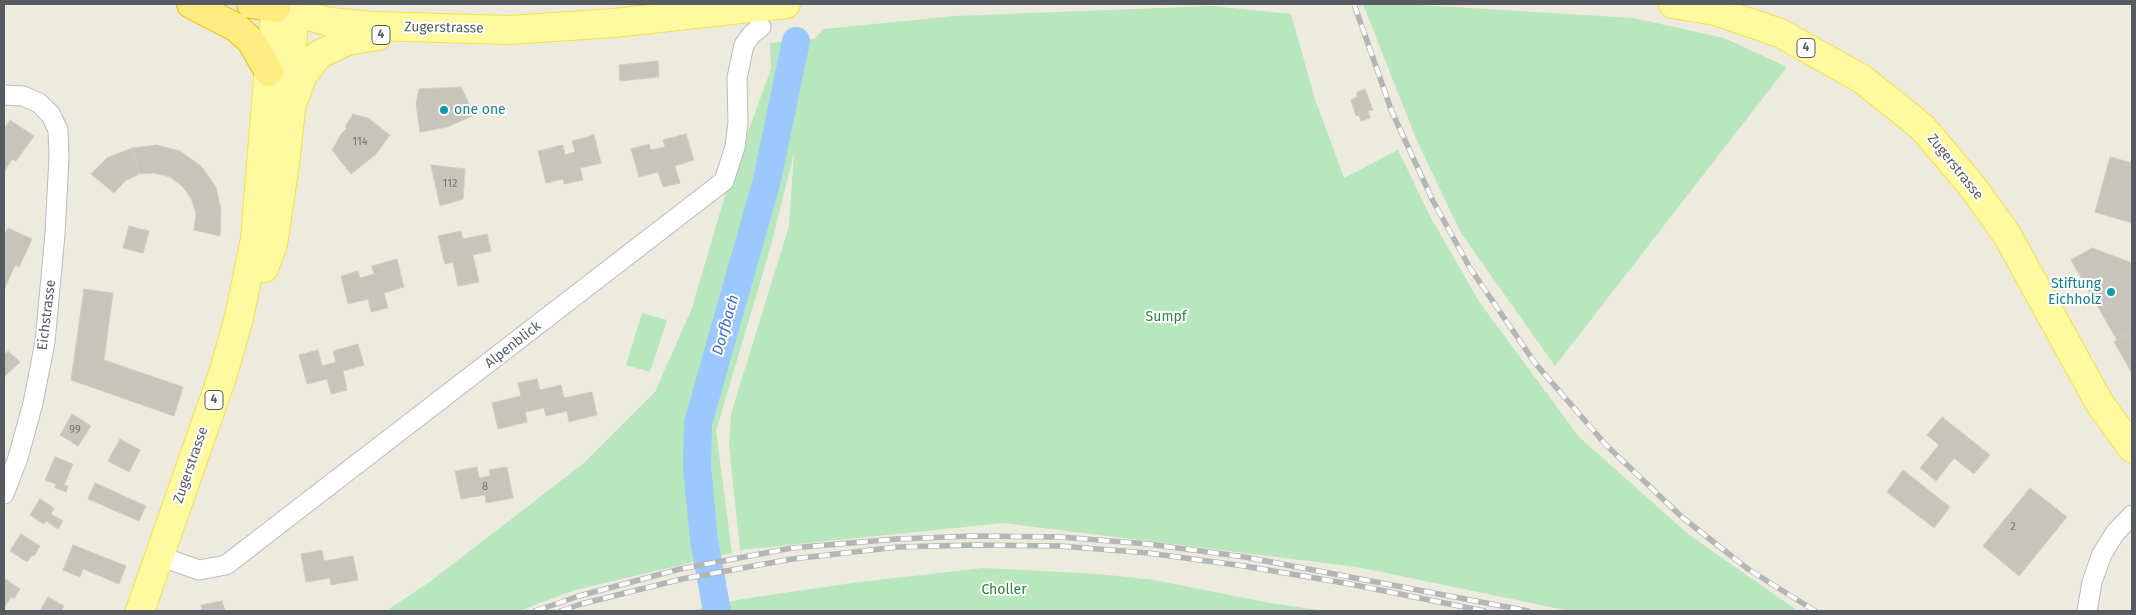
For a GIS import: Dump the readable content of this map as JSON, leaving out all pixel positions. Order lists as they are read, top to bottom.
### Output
{
  "streets": {
    "main road": ["Zugerstrasse", "4"],
    "street": ["Eichstrasse", "Alpenblick"]
  },
  "crossings": [
    ["Zugerstrasse", "4"],
    ["Zugerstrasse", "Alpenblick"]
  ],
  "water": ["Dorfbach"],
  "parks": ["Sumpf", "Choller"],
  "places": ["one one", "Stiftung Eichholz"],
  "house_numbers": [
    "114",
    "112",
    "99",
    "8",
    "2"
  ]
}
